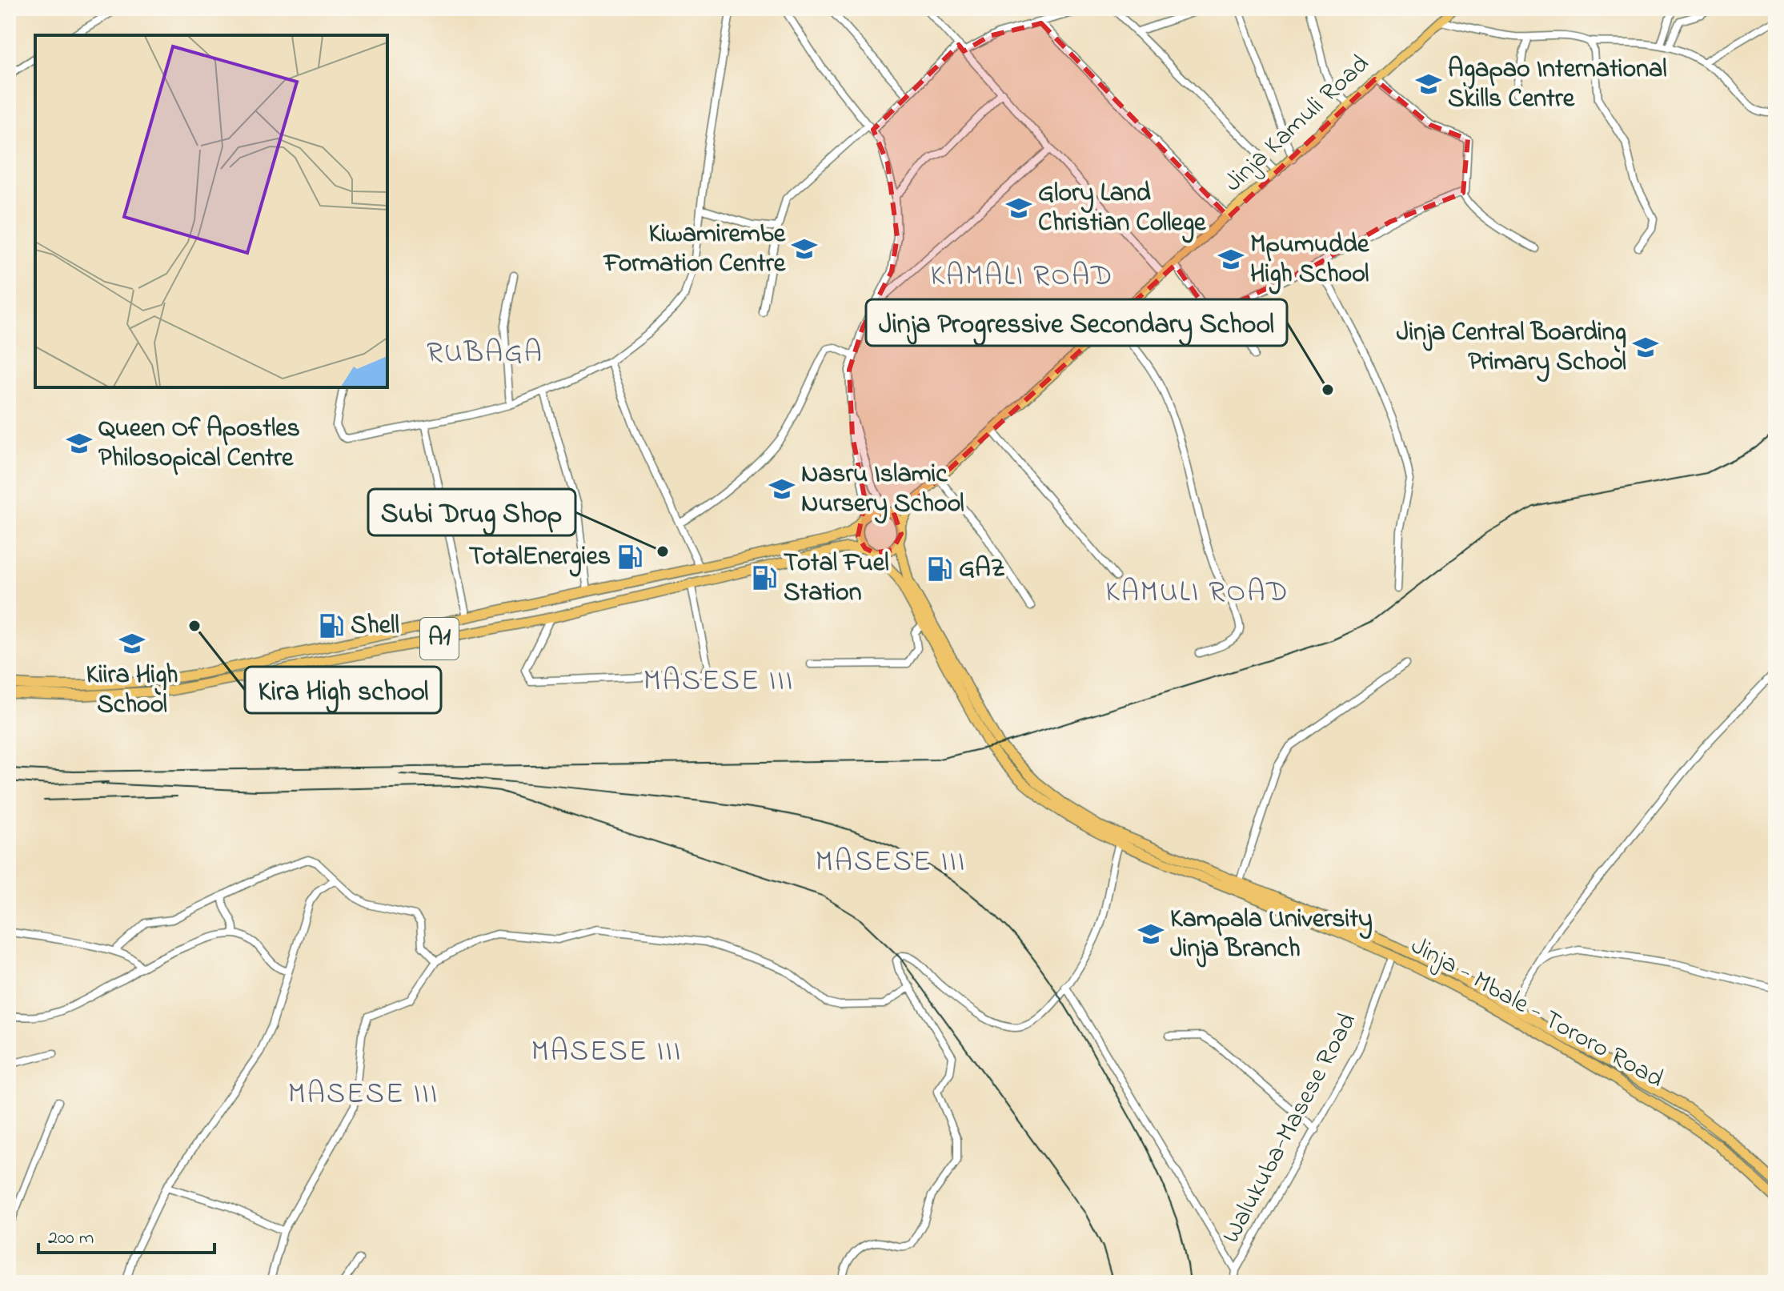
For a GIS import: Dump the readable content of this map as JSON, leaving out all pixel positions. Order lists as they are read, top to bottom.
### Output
{
  "streets": {
    "highway": ["A1", "Jinja - Mbale - Tororo Road"],
    "main road": ["Jinja Kamuli Road"],
    "street": ["Walukuba-Masese Road"]
  },
  "crossings": [
    ["Jinja Kamuli Road", "A1"],
    ["Jinja Kamuli Road", "Jinja - Mbale - Tororo Road"],
    ["A1", "Jinja - Mbale - Tororo Road"],
    ["Jinja - Mbale - Tororo Road", "Walukuba-Masese Road"]
  ],
  "districts": [
    "KAMALI ROAD",
    "RUBAGA",
    "KAMULI ROAD",
    "MASESE III",
    "MASESE III",
    "MASESE III",
    "MASESE III"
  ],
  "places": {
    "school or university": [
      "Agapao International Skills Centre",
      "Glory Land Christian College",
      "Kiwamirembe Formation Centre",
      "Mpumudde High School",
      "Jinja Central Boarding Primary School",
      "Queen Of Apostles Philosopical Centre",
      "Nasru Islamic Nursery School",
      "Kiira High School",
      "Kampala University Jinja Branch"
    ],
    "other": ["Jinja Progressive Secondary School", "Subi Drug Shop", "Kira High school"],
    "fuel station": [
      "TotalEnergies",
      "GAZ",
      "Total Fuel Station",
      "Shell"
    ]
  },
  "scale_bar": "200 m"
}
